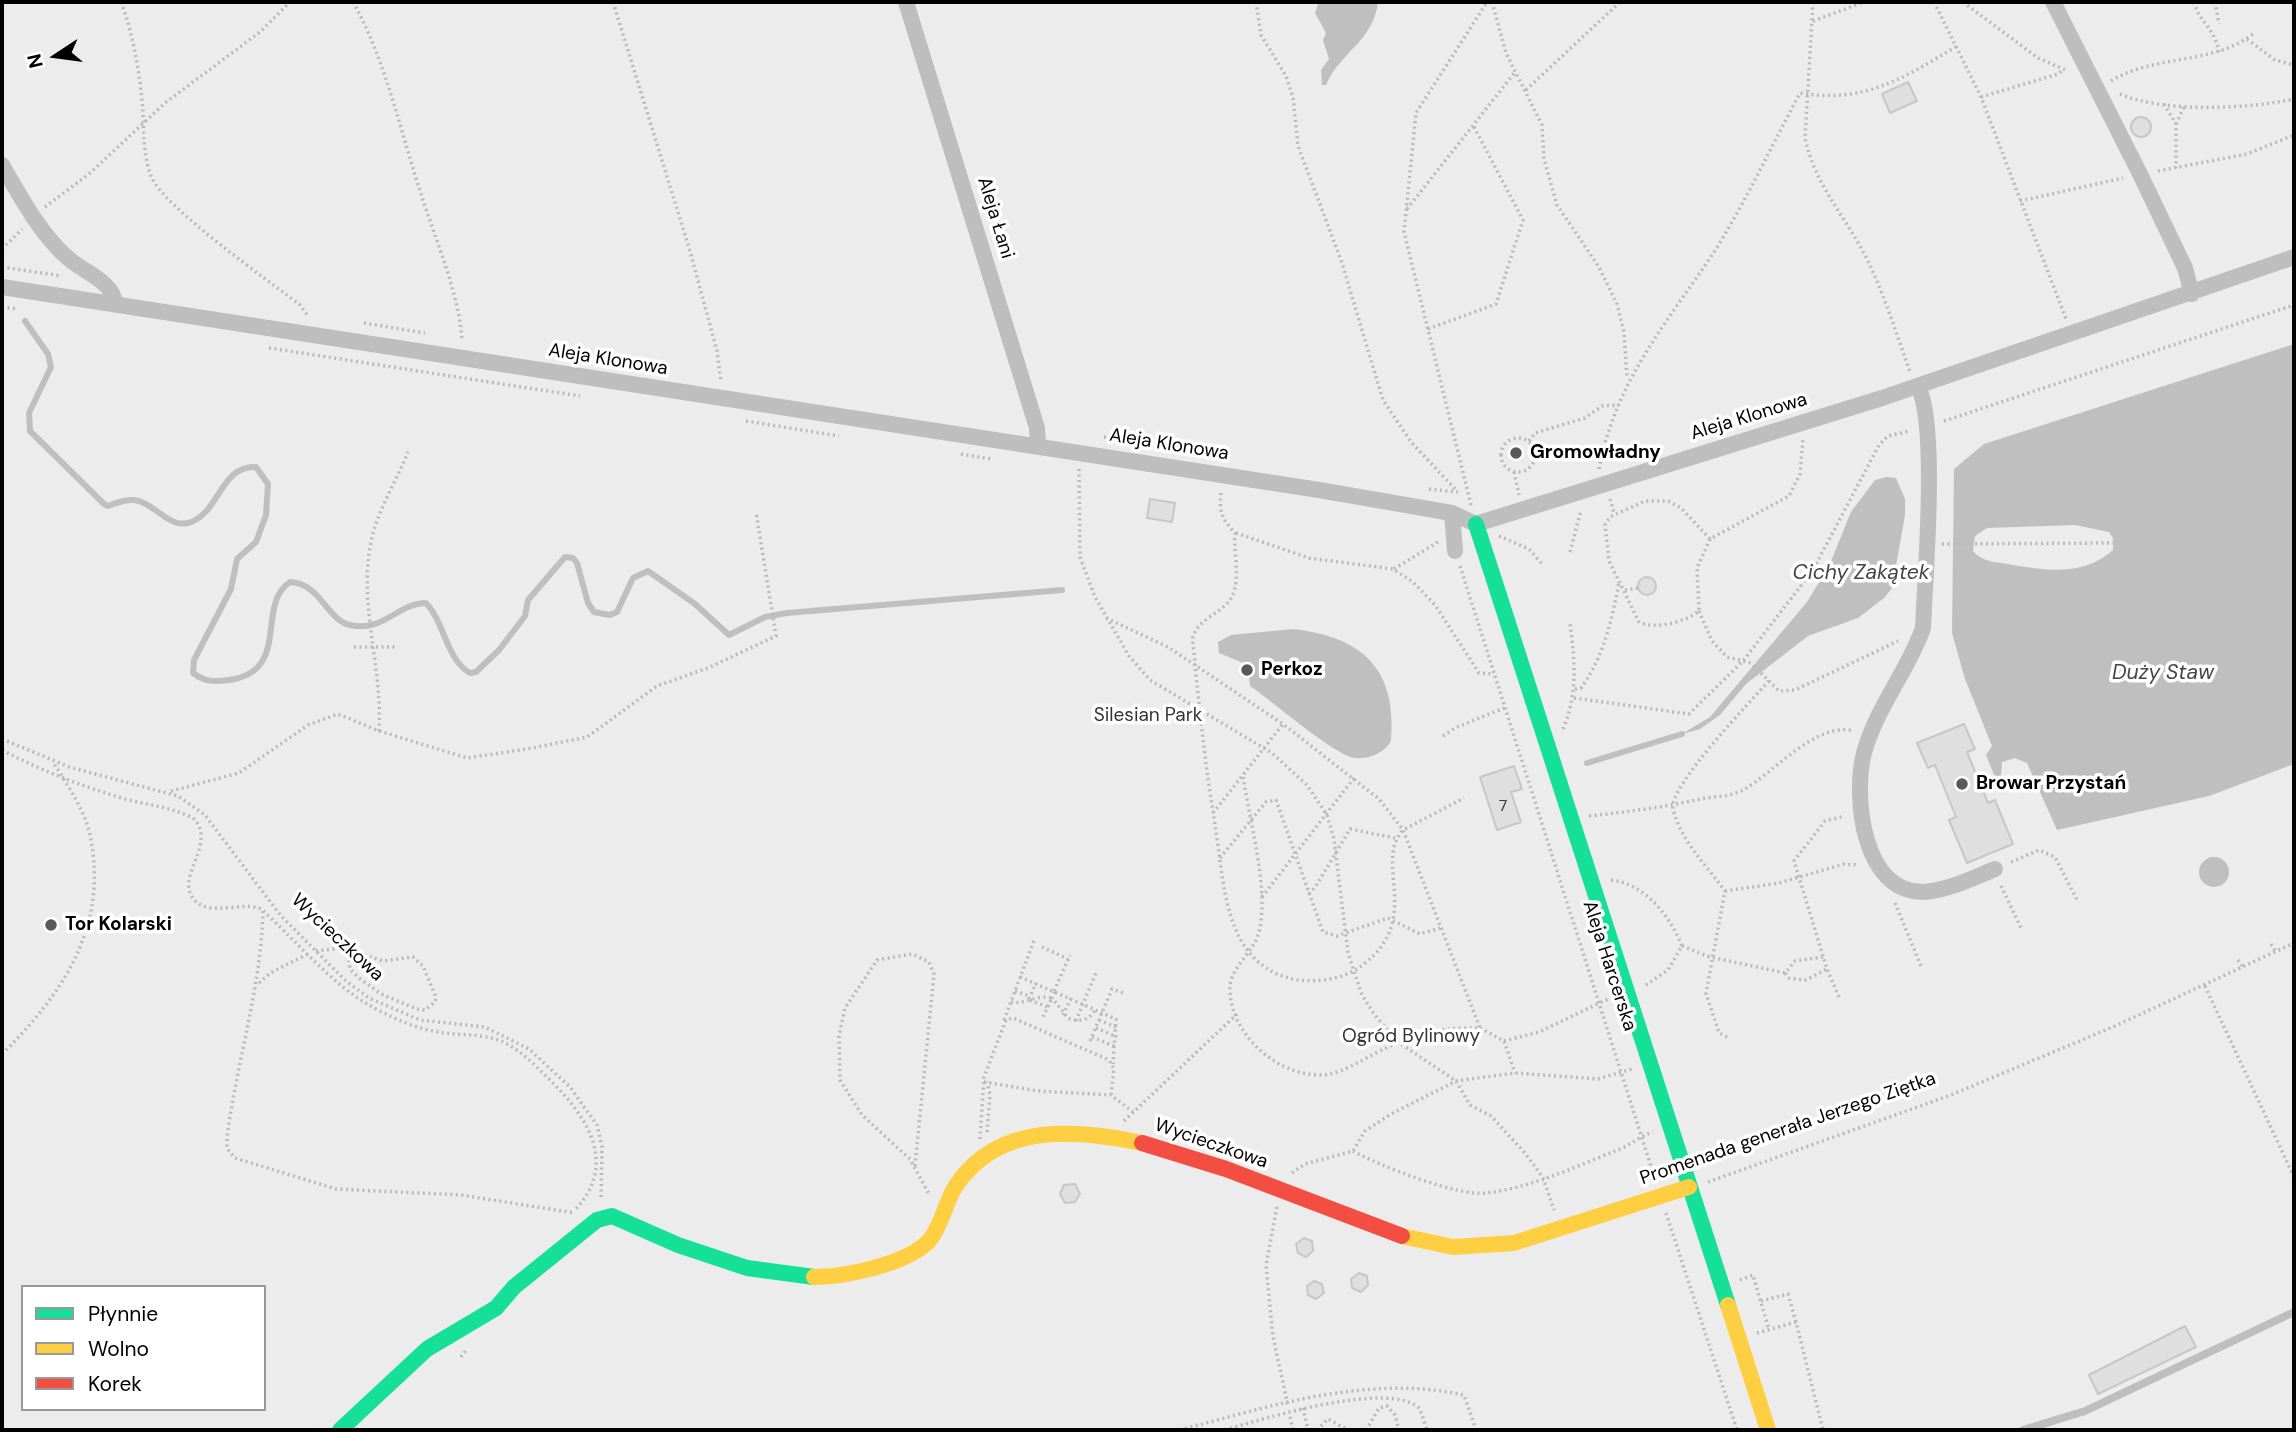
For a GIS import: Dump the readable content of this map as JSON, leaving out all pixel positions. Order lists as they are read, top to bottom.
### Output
{
  "streets": {
    "street": [
      "Aleja Łani",
      "Aleja Klonowa",
      "Wycieczkowa",
      "Aleja Harcerska",
      "Promenada generała Jerzego Ziętka"
    ]
  },
  "crossings": [
    ["Aleja Łani", "Aleja Klonowa"],
    ["Aleja Klonowa", "Aleja Harcerska"],
    ["Wycieczkowa", "Promenada generała Jerzego Ziętka"],
    ["Aleja Harcerska", "Promenada generała Jerzego Ziętka"]
  ],
  "water": ["Cichy Zakątek", "Duży Staw"],
  "parks": ["Silesian Park", "Ogród Bylinowy"],
  "places": [
    "Gromowładny",
    "Perkoz",
    "Browar Przystań",
    "Tor Kolarski"
  ],
  "house_numbers": ["7"],
  "legend": ["Płynnie", "Wolno", "Korek"],
  "north": "left"
}
